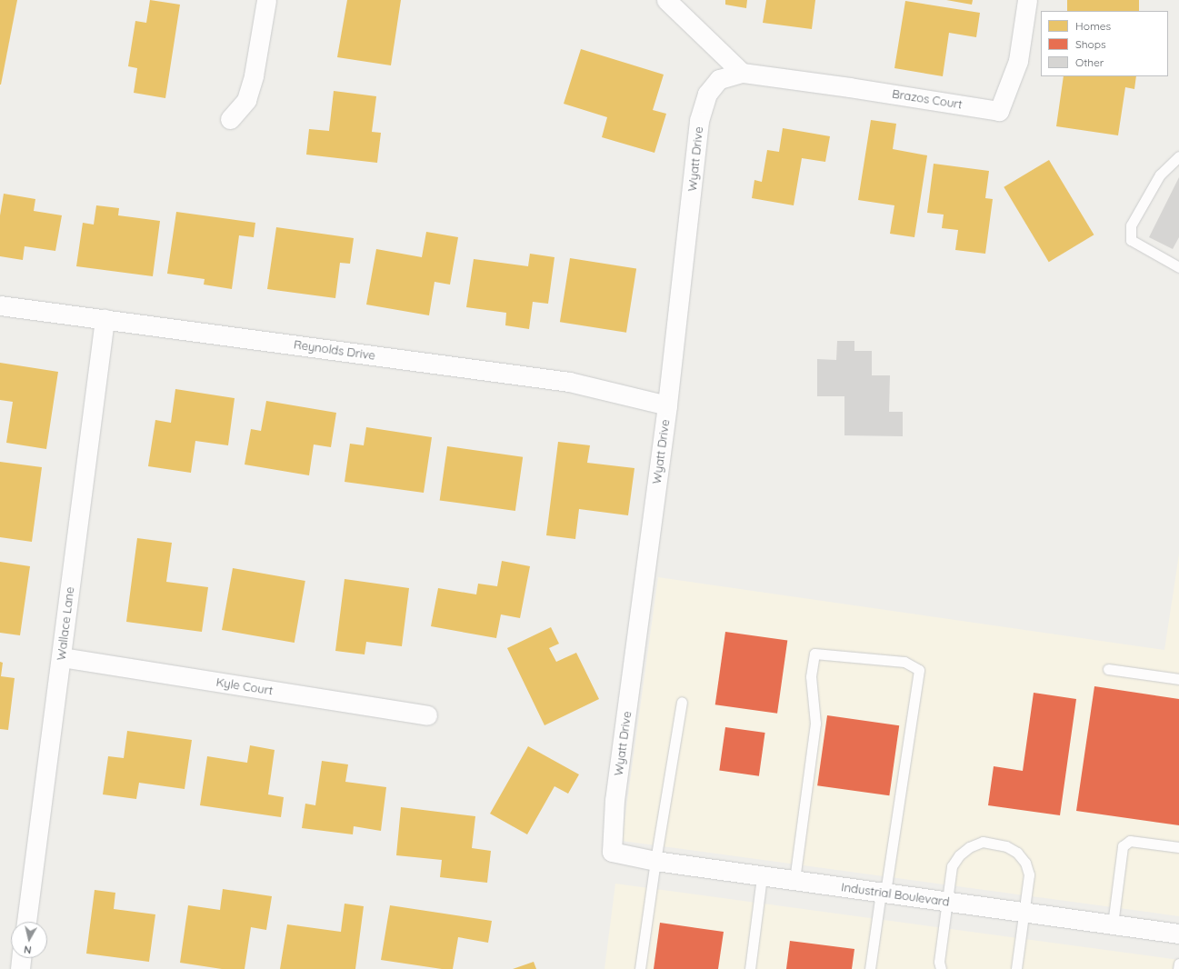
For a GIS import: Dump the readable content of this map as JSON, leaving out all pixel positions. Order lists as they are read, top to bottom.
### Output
{
  "streets": {
    "street": [
      "Brazos Court",
      "Wyatt Drive",
      "Reynolds Drive",
      "Wallace Lane",
      "Kyle Court",
      "Industrial Boulevard"
    ]
  },
  "crossings": [
    ["Brazos Court", "Wyatt Drive"],
    ["Wyatt Drive", "Reynolds Drive"],
    ["Wyatt Drive", "Industrial Boulevard"],
    ["Reynolds Drive", "Wallace Lane"],
    ["Wallace Lane", "Kyle Court"]
  ],
  "legend": ["Homes", "Shops", "Other"],
  "north": "bottom"
}
